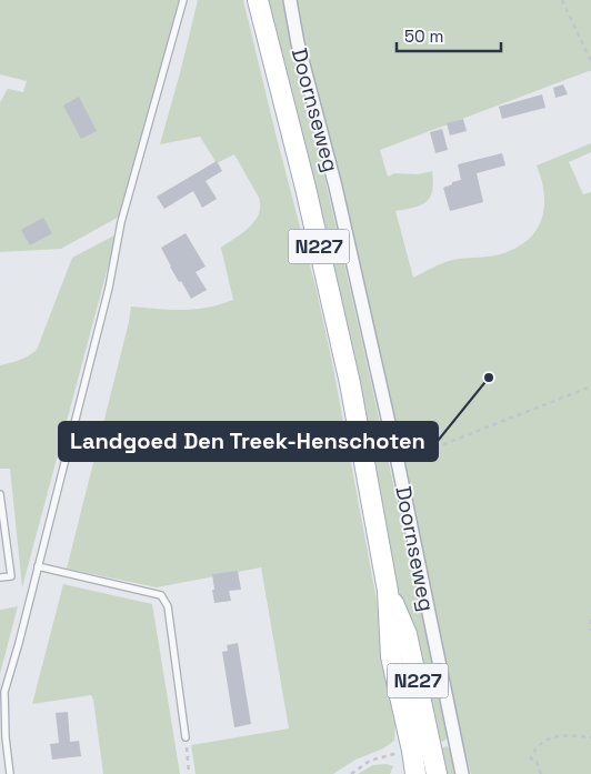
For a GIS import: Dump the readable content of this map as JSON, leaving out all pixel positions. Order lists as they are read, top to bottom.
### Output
{
  "streets": {
    "main road": ["Doornseweg", "N227"]
  },
  "places": ["Landgoed Den Treek-Henschoten"],
  "scale_bar": "50 m"
}
